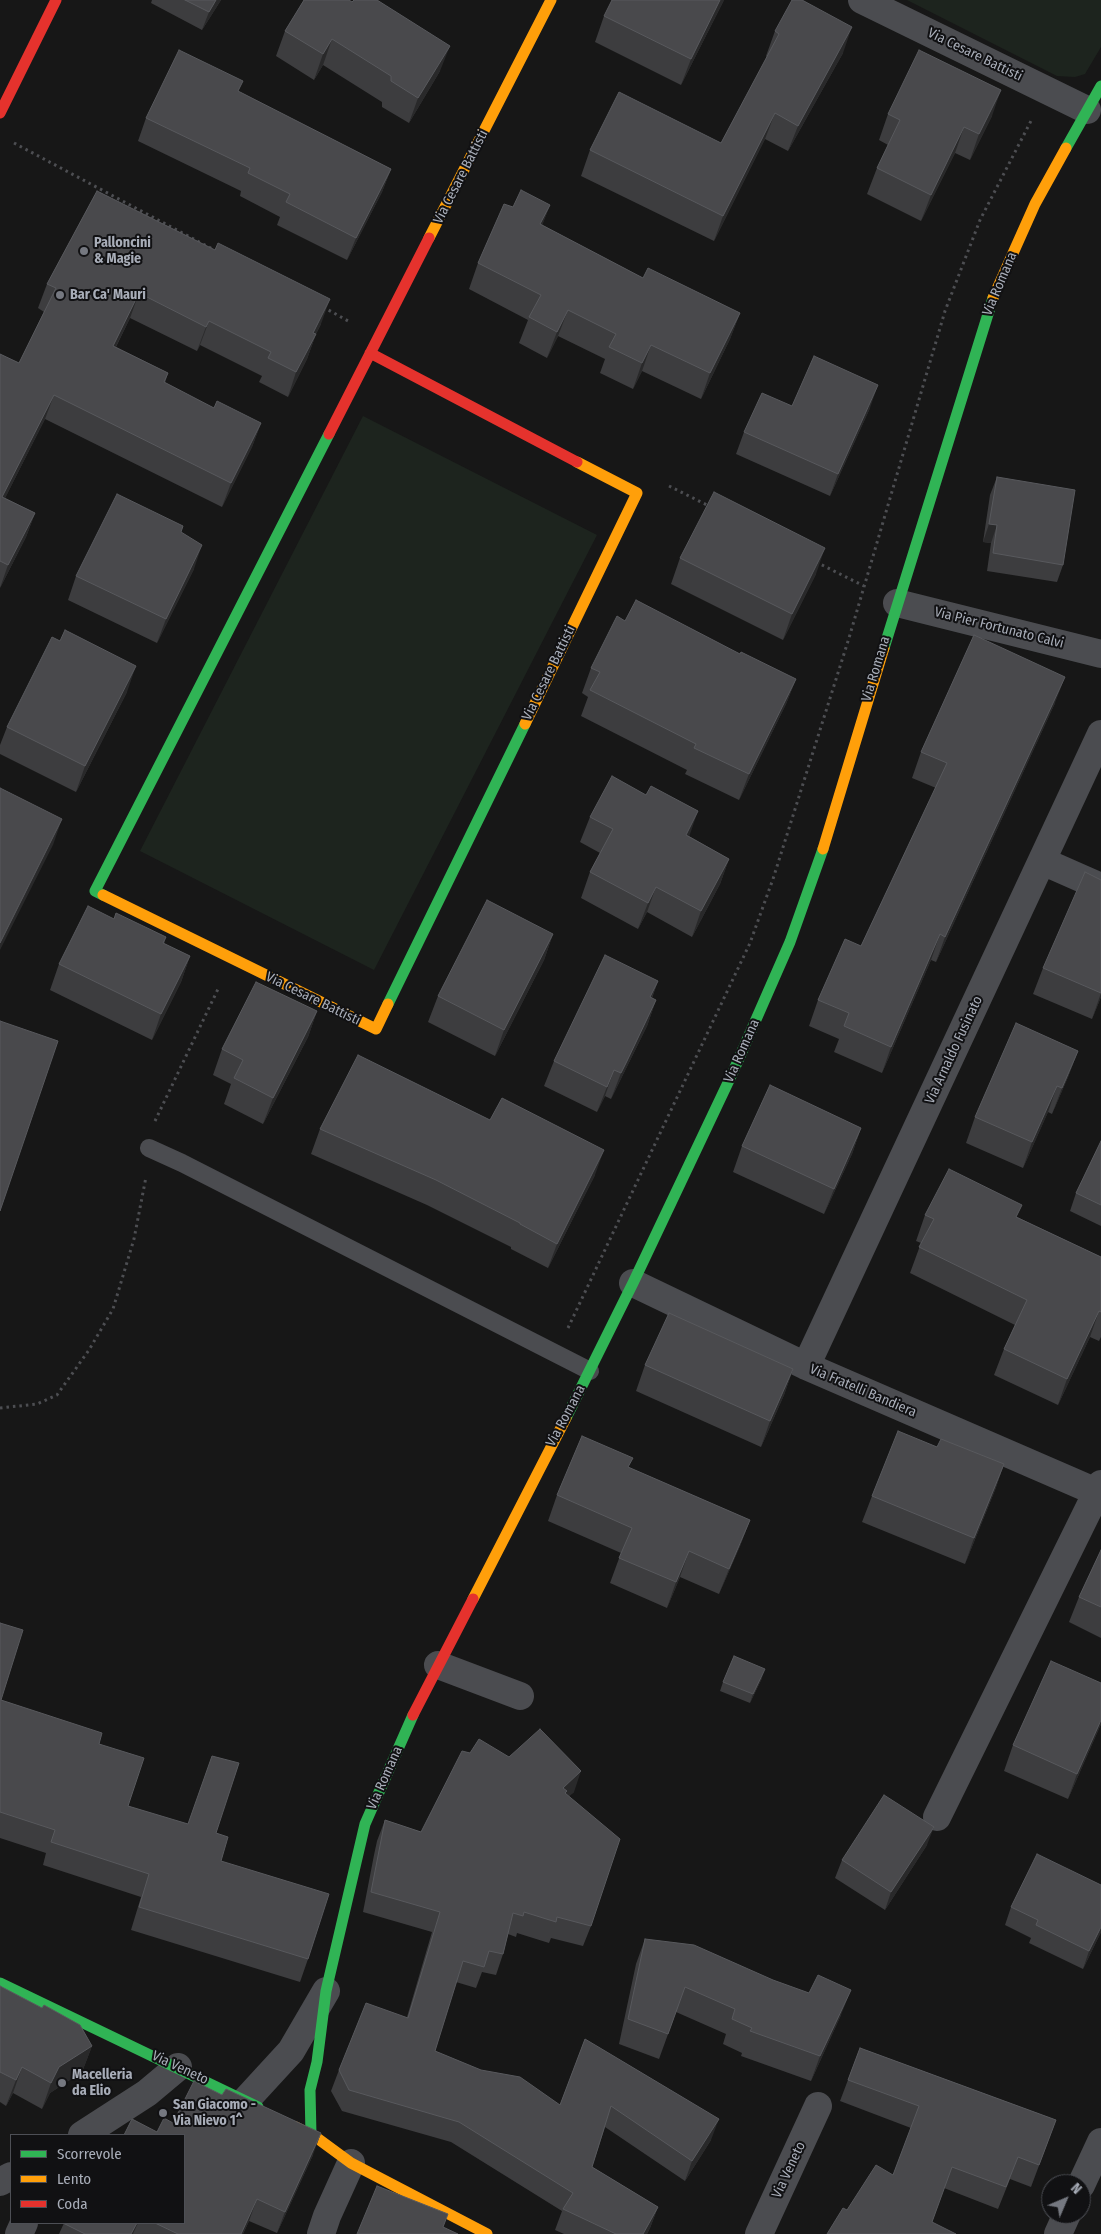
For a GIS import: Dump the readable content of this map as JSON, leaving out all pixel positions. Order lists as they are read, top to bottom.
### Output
{
  "streets": {
    "street": [
      "Via Cesare Battisti",
      "Via Romana",
      "Via Pier Fortunato Calvi",
      "Via Arnaldo Fusinato",
      "Via Fratelli Bandiera",
      "Via Veneto"
    ]
  },
  "crossings": [
    ["Via Cesare Battisti", "Via Romana"],
    ["Via Romana", "Via Pier Fortunato Calvi"],
    ["Via Romana", "Via Fratelli Bandiera"],
    ["Via Romana", "Via Veneto"],
    ["Via Arnaldo Fusinato", "Via Fratelli Bandiera"]
  ],
  "places": [
    "Palloncini & Magie",
    "Bar Ca' Mauri",
    "Macelleria da Elio",
    "San Giacomo - Via Nievo 1^"
  ],
  "legend": ["Scorrevole", "Lento", "Coda"],
  "north": "top right"
}
